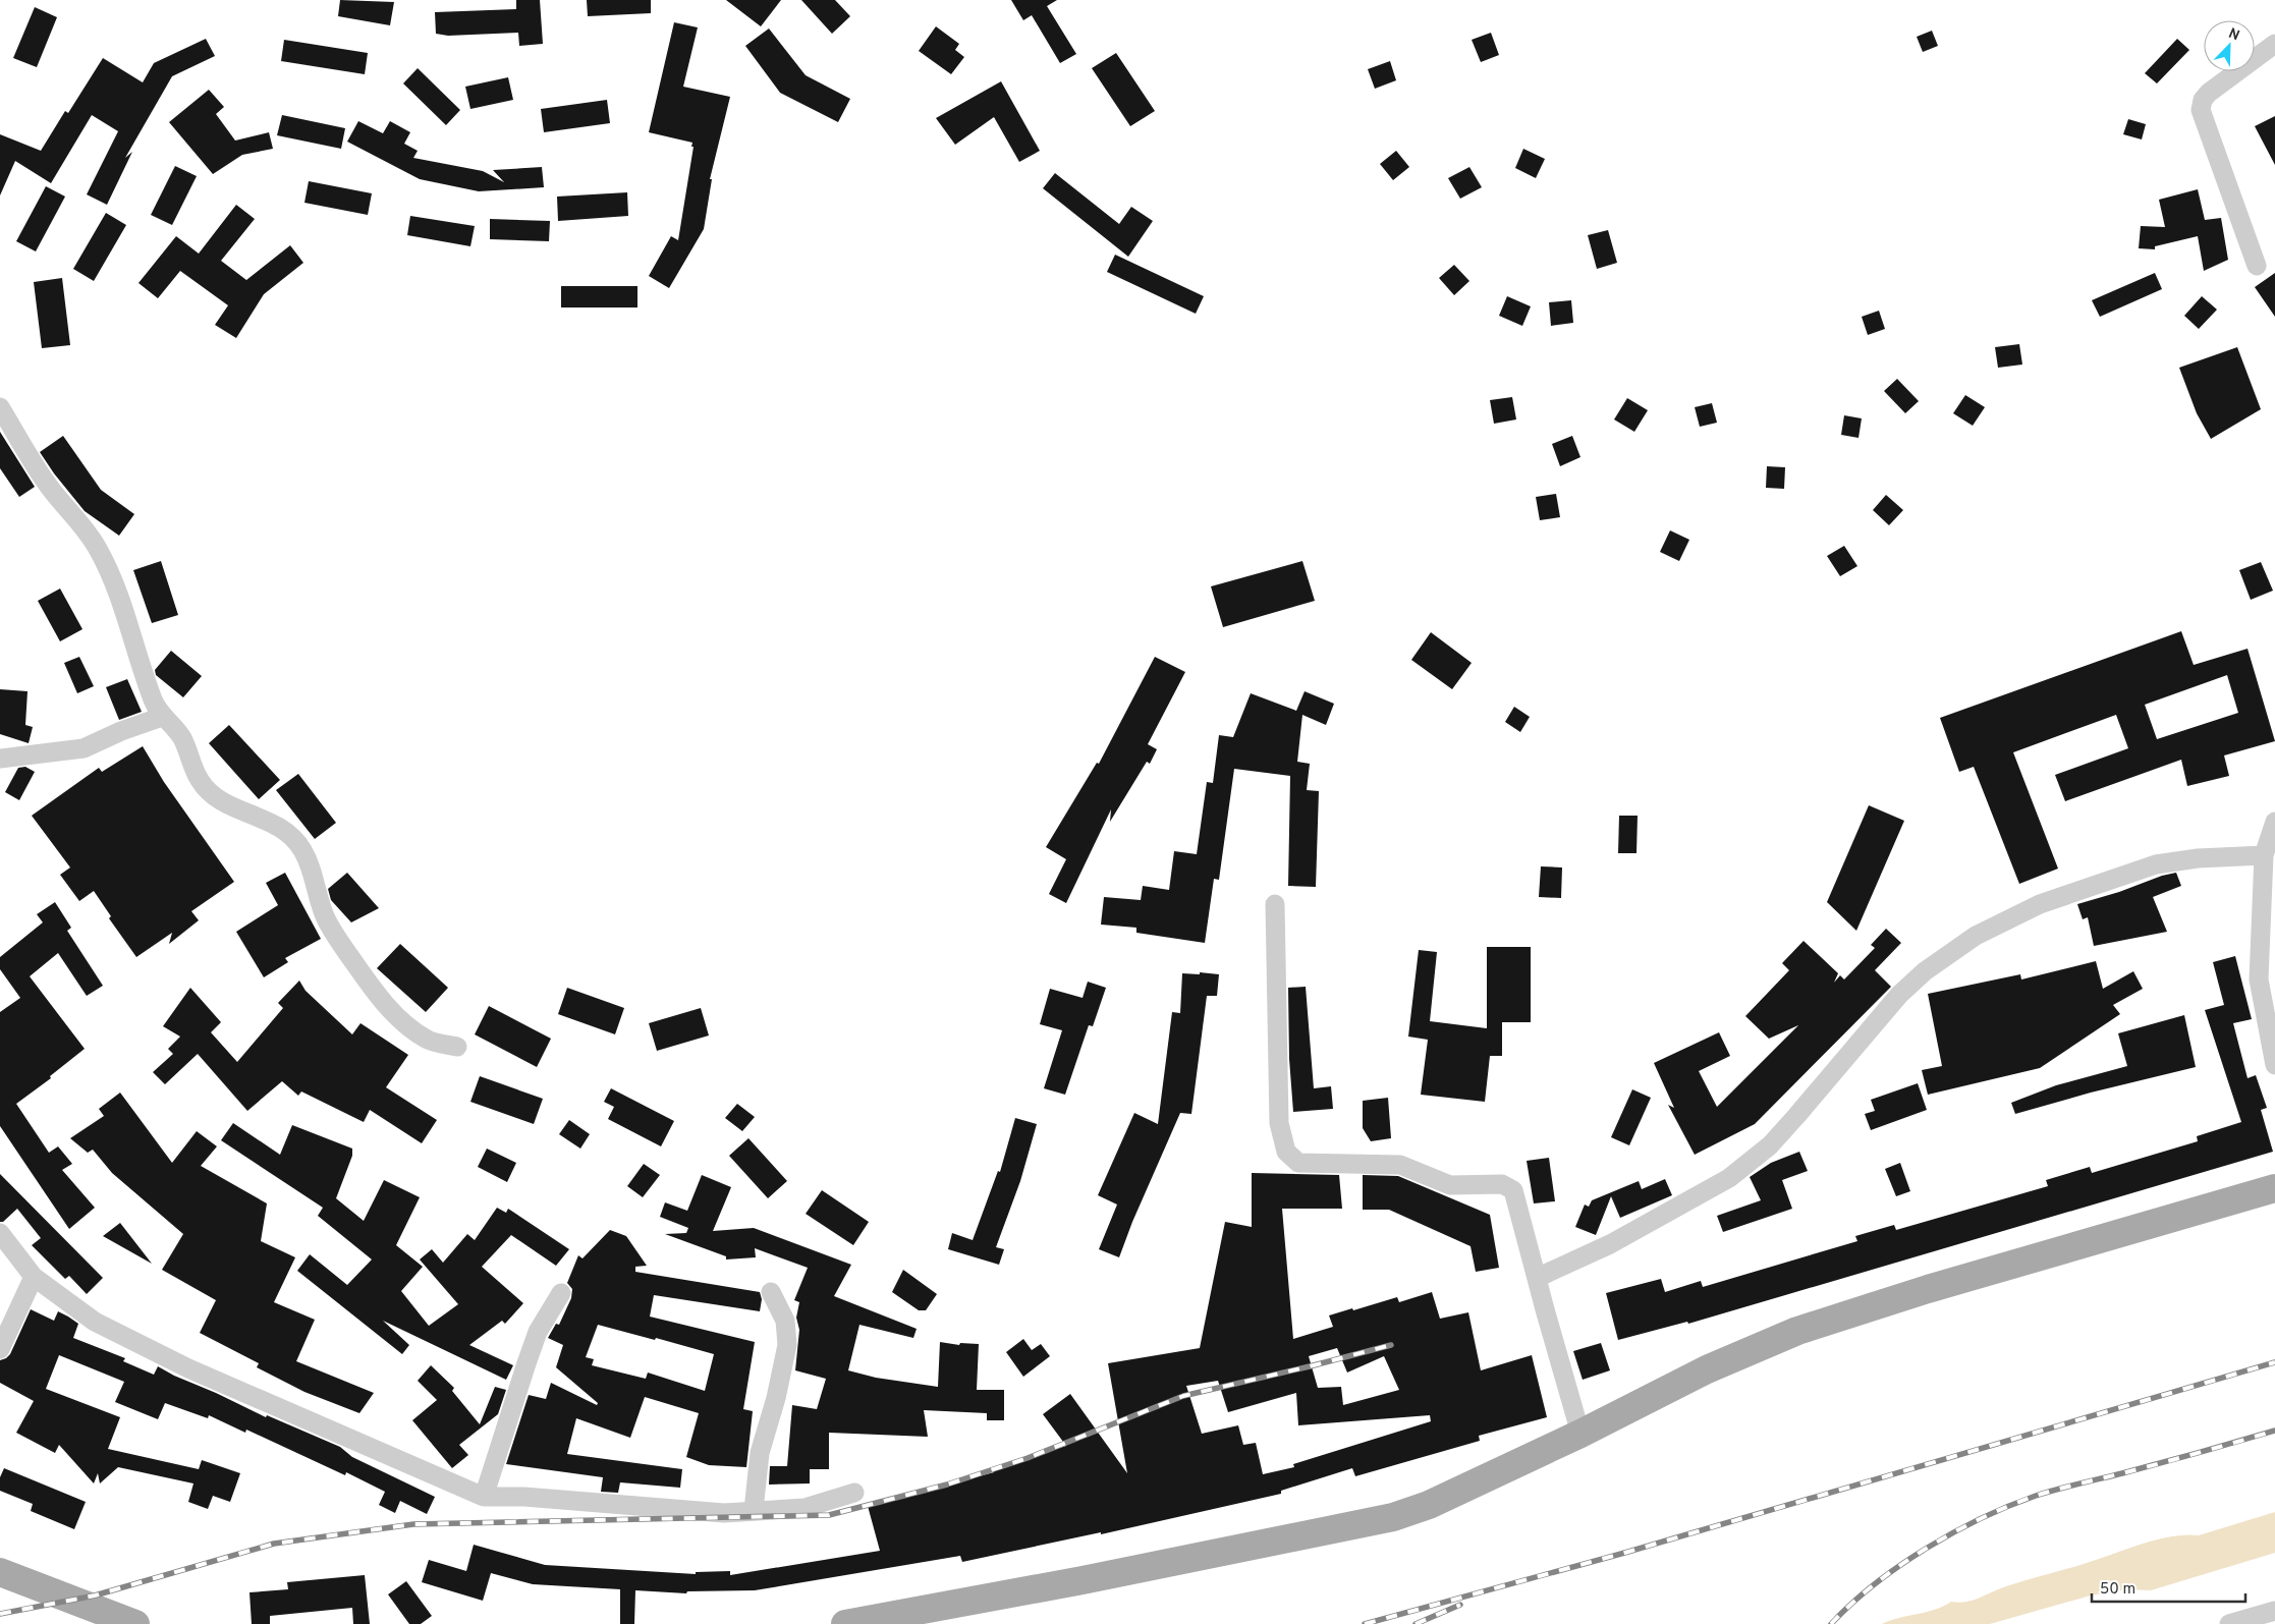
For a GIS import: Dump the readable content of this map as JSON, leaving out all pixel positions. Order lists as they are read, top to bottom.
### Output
{
  "scale_bar": "50 m",
  "north": "top right"
}
